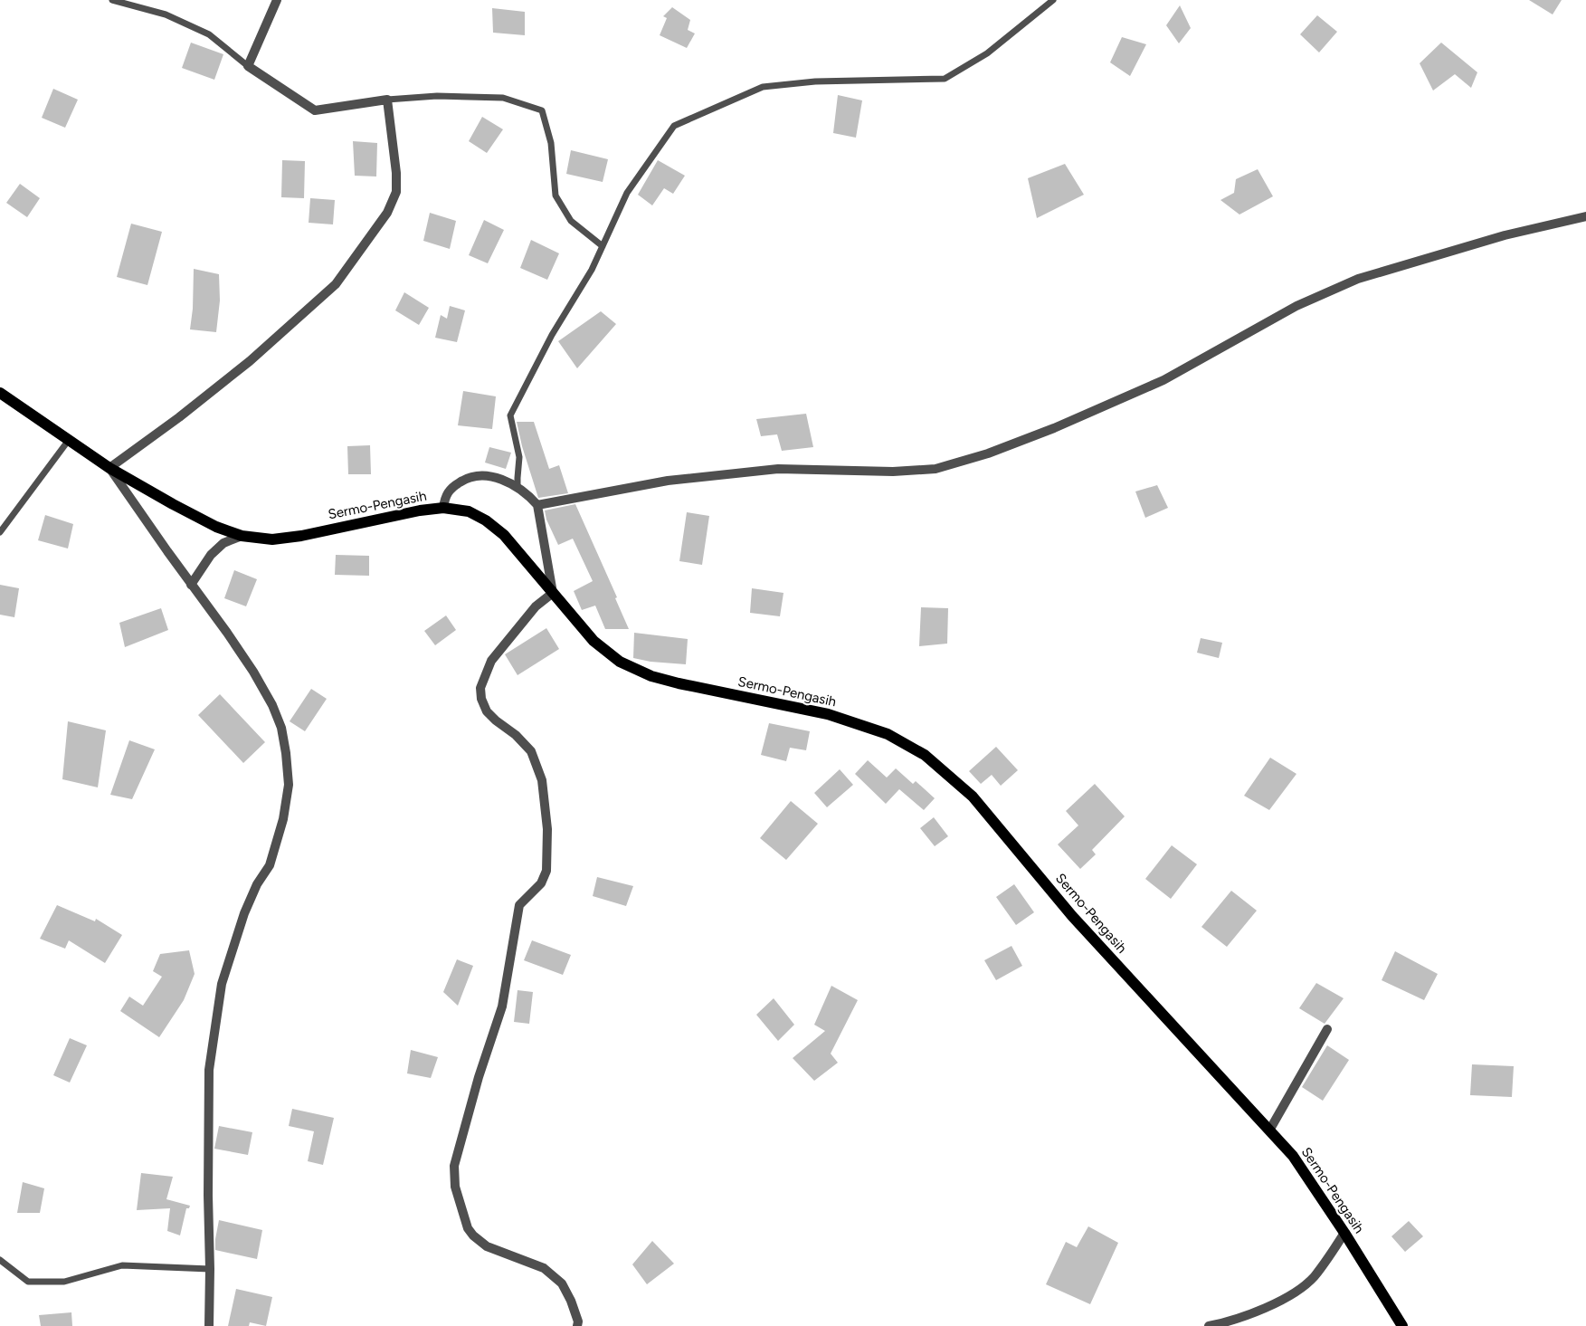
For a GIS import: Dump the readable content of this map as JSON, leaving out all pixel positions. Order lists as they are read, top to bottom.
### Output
{
  "streets": {
    "main road": ["Sermo-Pengasih"]
  }
}
